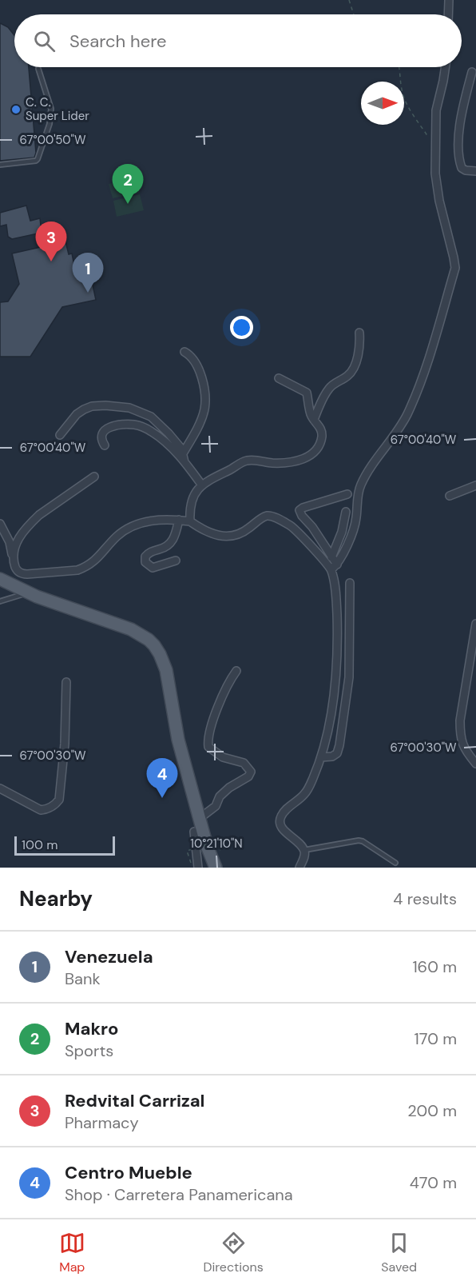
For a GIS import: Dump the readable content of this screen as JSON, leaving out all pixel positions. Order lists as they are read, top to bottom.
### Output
{
  "places": ["C. C. Super Lider"],
  "scale_bar": "100 m",
  "north": "right",
  "page": {
    "search": "Search here",
    "pins": [
      "2",
      "3",
      "1",
      "4"
    ],
    "scale": "100 m",
    "heading": ["Nearby", "4 results"],
    "list": [
      {
        "mark": "1",
        "name": "Venezuela",
        "note": "Bank",
        "value": "160 m"
      },
      {
        "mark": "2",
        "name": "Makro",
        "note": "Sports",
        "value": "170 m"
      },
      {
        "mark": "3",
        "name": "Redvital Carrizal",
        "note": "Pharmacy",
        "value": "200 m"
      },
      {
        "mark": "4",
        "name": "Centro Mueble",
        "note": "Shop · Carretera Panamericana",
        "value": "470 m"
      }
    ],
    "nav": ["Map", "Directions", "Saved"]
  },
  "coordinates": [
    "67°00'50\"W",
    "67°00'40\"W",
    "67°00'30\"W",
    "10°21'10\"N"
  ]
}
